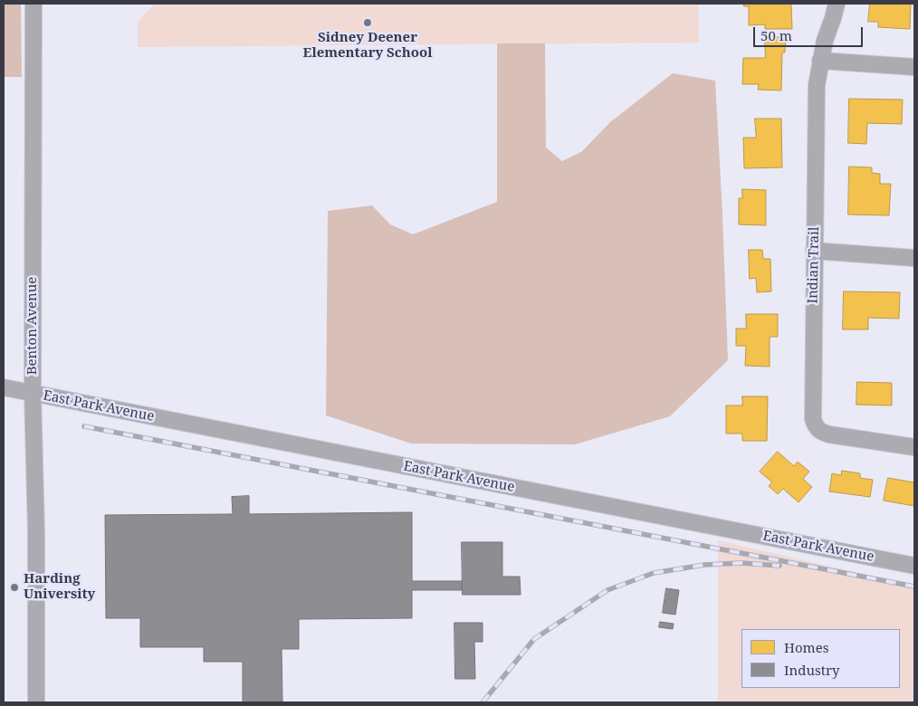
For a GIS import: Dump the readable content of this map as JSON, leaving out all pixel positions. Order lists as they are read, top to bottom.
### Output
{
  "streets": {
    "street": ["Indian Trail", "Benton Avenue", "East Park Avenue"]
  },
  "crossings": [
    ["Benton Avenue", "East Park Avenue"]
  ],
  "places": ["Sidney Deener Elementary School", "Harding University"],
  "legend": ["Homes", "Industry"],
  "scale_bar": "50 m"
}
